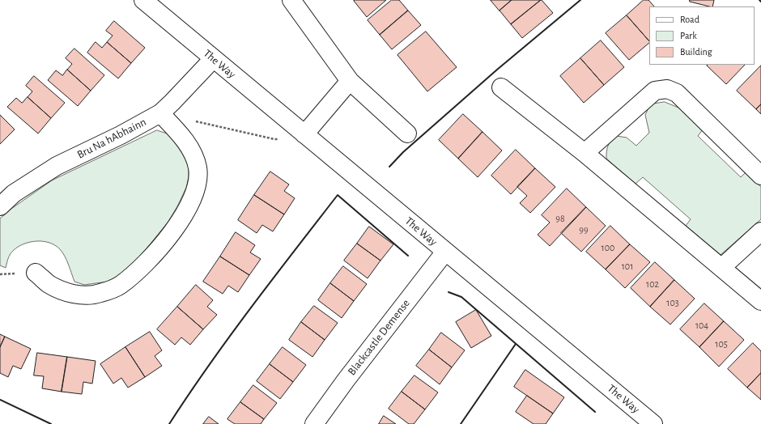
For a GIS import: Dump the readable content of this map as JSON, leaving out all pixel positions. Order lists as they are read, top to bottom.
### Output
{
  "streets": {
    "street": ["The Way", "Bru Na hAbhainn", "Blackcastle Demense"]
  },
  "crossings": [
    ["The Way", "Bru Na hAbhainn"],
    ["The Way", "Blackcastle Demense"]
  ],
  "house_numbers": [
    "98",
    "99",
    "100",
    "101",
    "102",
    "103",
    "104",
    "105"
  ],
  "legend": ["Road", "Park", "Building"]
}
